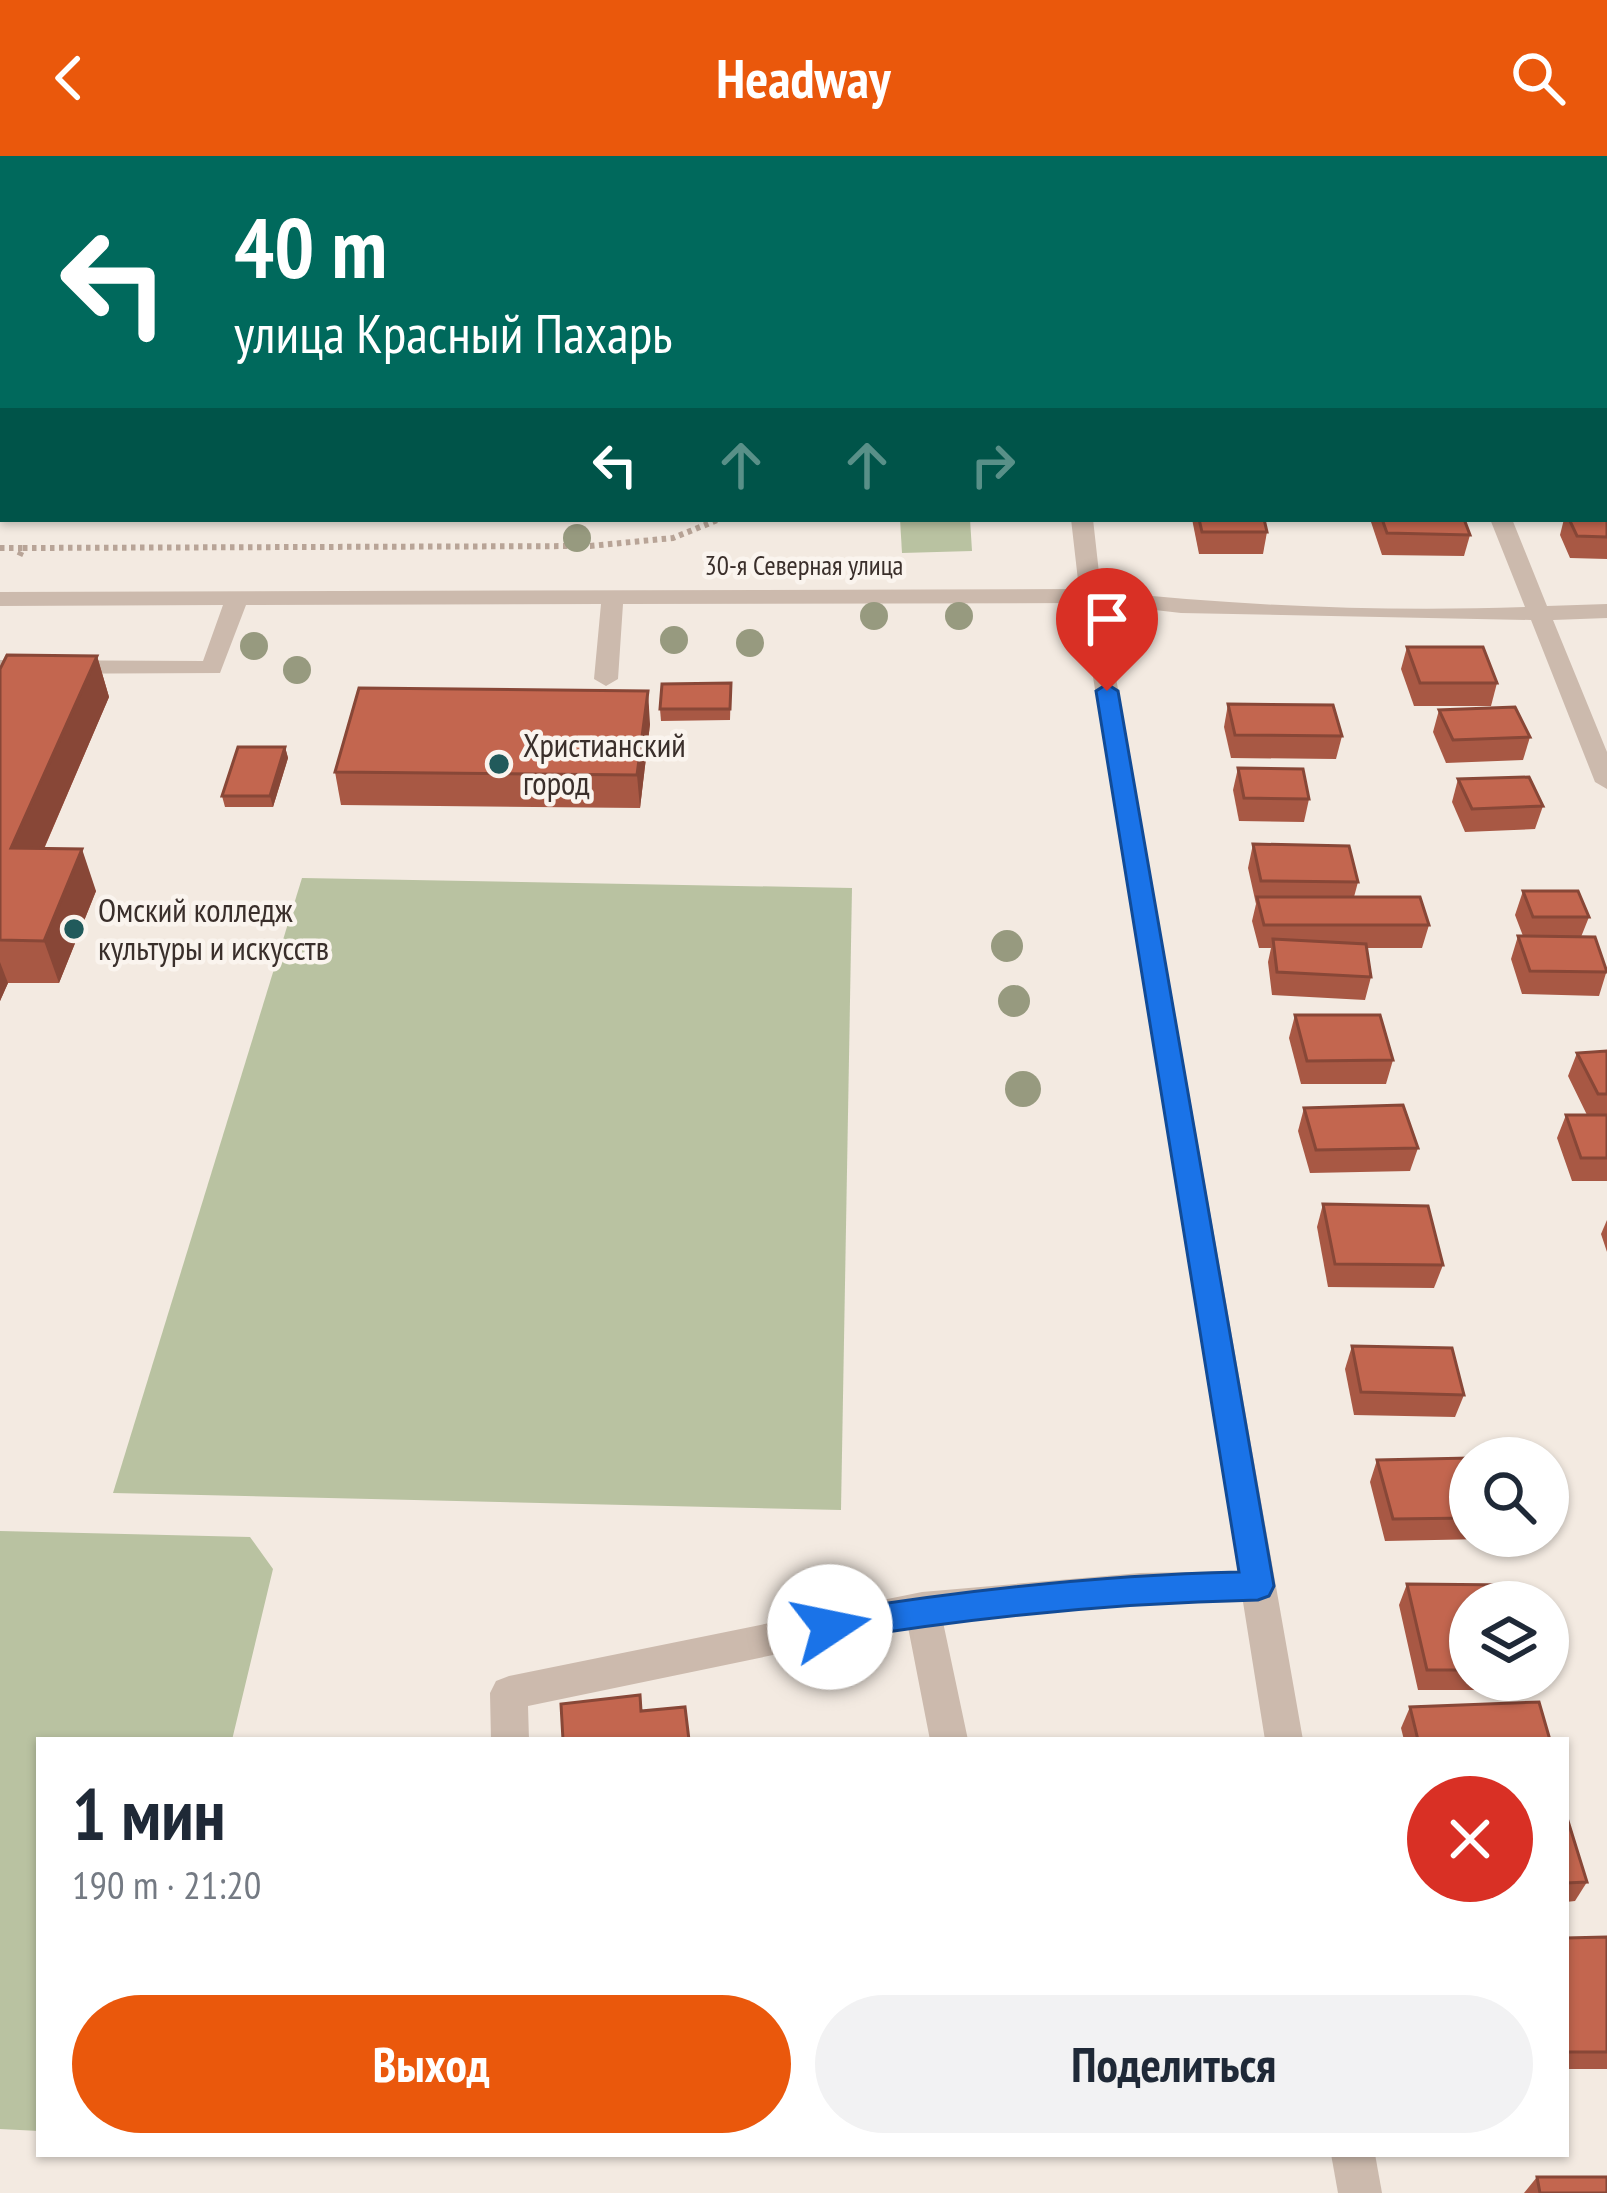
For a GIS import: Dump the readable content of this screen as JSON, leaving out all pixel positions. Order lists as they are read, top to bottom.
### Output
{
  "streets": {
    "street": ["30-я Северная улица"]
  },
  "places": ["Христианский город", "Омский колледж культуры и искусств"],
  "page": {
    "header": "Headway",
    "turn": ["40 m", "улица Красный Пахарь"],
    "heading": ["1 мин", "190 m · 21:20"],
    "buttons": ["Выход", "Поделиться"]
  }
}
